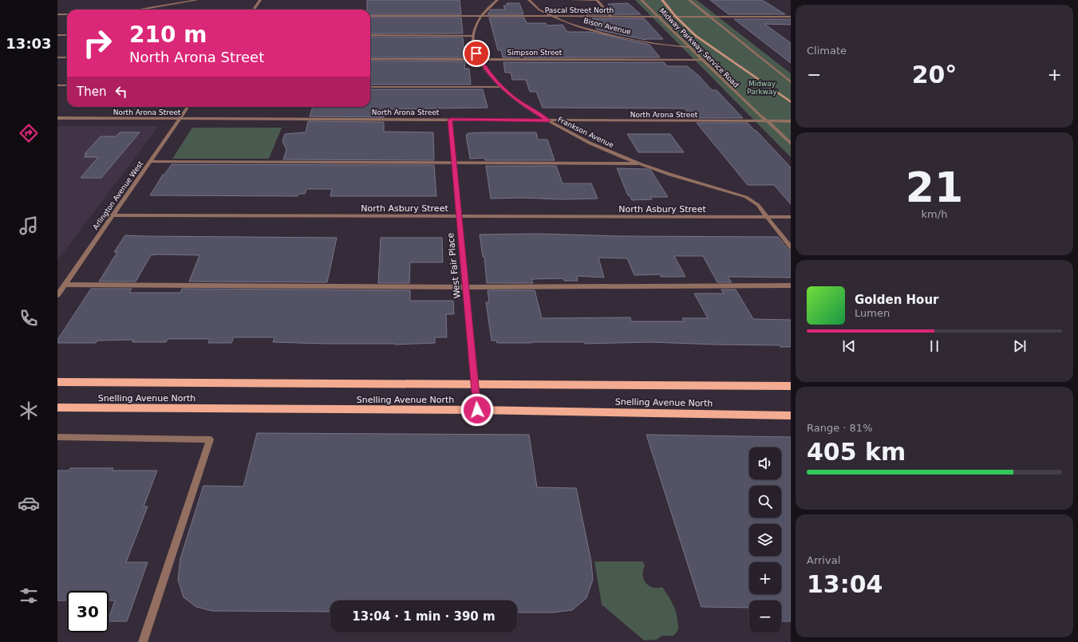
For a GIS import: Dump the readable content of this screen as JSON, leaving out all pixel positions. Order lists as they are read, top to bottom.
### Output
{
  "streets": {
    "main road": ["Snelling Avenue North"],
    "street": [
      "Pascal Street North",
      "Bison Avenue",
      "Midway Parkway Service Road",
      "Simpson Street",
      "North Arona Street",
      "Frankson Avenue",
      "Arlington Avenue West",
      "North Asbury Street",
      "West Fair Place"
    ]
  },
  "crossings": [
    ["Pascal Street North", "Bison Avenue"],
    ["Pascal Street North", "Midway Parkway Service Road"],
    ["Bison Avenue", "Midway Parkway Service Road"],
    ["Midway Parkway Service Road", "Simpson Street"],
    ["Midway Parkway Service Road", "North Arona Street"],
    ["Simpson Street", "Frankson Avenue"],
    ["North Arona Street", "Frankson Avenue"],
    ["North Arona Street", "Arlington Avenue West"],
    ["North Arona Street", "West Fair Place"],
    ["Frankson Avenue", "North Asbury Street"],
    ["Arlington Avenue West", "North Asbury Street"],
    ["North Asbury Street", "West Fair Place"],
    ["West Fair Place", "Snelling Avenue North"]
  ],
  "parks": ["Midway Parkway"],
  "page": {
    "tabs": "13:03",
    "tile": [
      "Climate",
      ["21", "km/h"],
      ["Range · 81%", "405 km"],
      ["Arrival", "13:04"]
    ],
    "turn": ["210 m", "North Arona Street"],
    "heat": ["−", "20°", "+"],
    "then": "Then",
    "song": ["Golden Hour", "Lumen"],
    "map_buttons": ["+", "−"],
    "limit": "30",
    "trip": "13:04 · 1 min · 390 m"
  }
}
